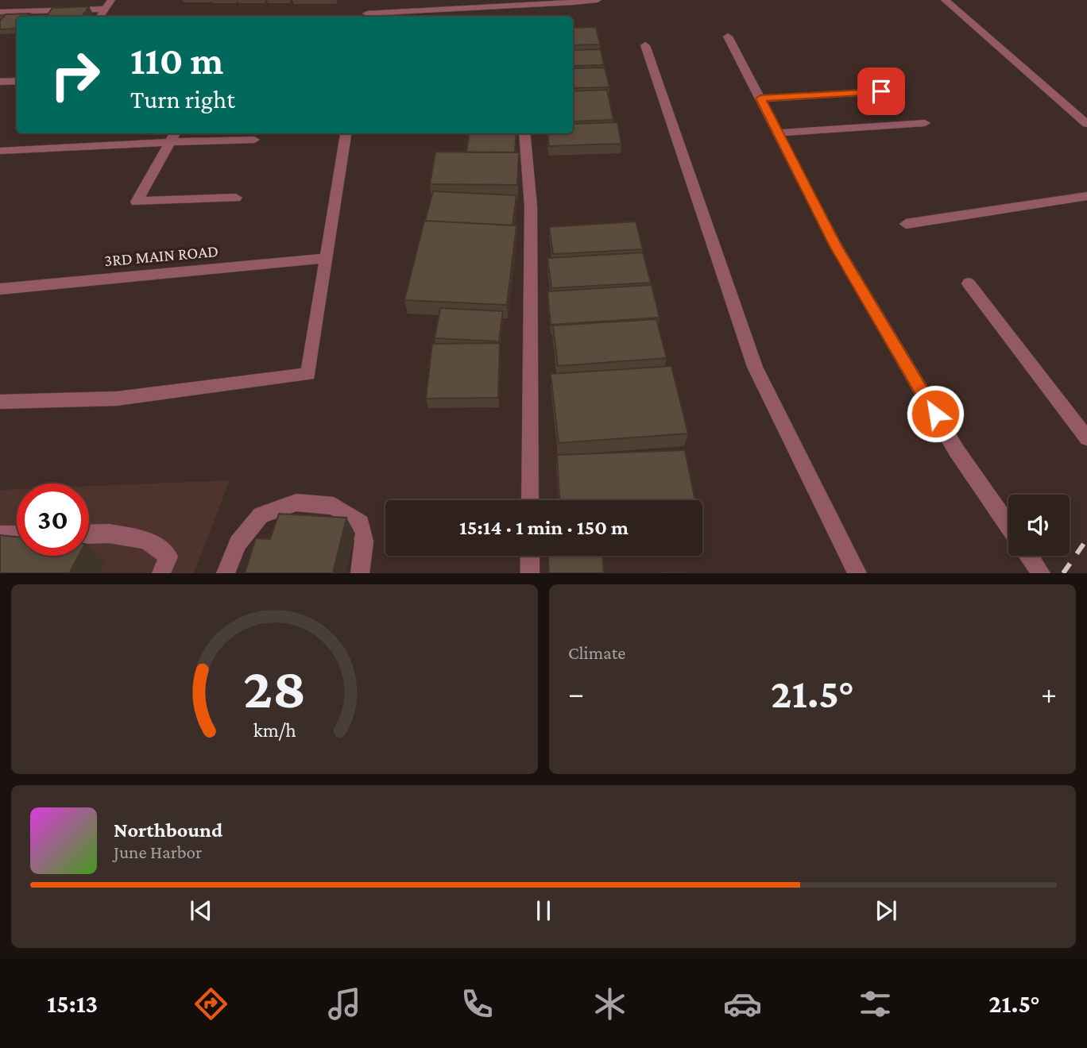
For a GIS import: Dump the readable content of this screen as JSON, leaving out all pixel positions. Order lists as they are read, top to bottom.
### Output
{
  "streets": {
    "street": ["3RD MAIN ROAD"]
  },
  "page": {
    "turn": ["110 m", "Turn right"],
    "limit": "30",
    "trip": "15:14 · 1 min · 150 m",
    "tile": "Climate",
    "heat": ["−", "21.5°", "+"],
    "song": ["Northbound", "June Harbor"],
    "tabs": ["15:13", "21.5°"],
    "gauge": ["28", "km/h"]
  }
}
